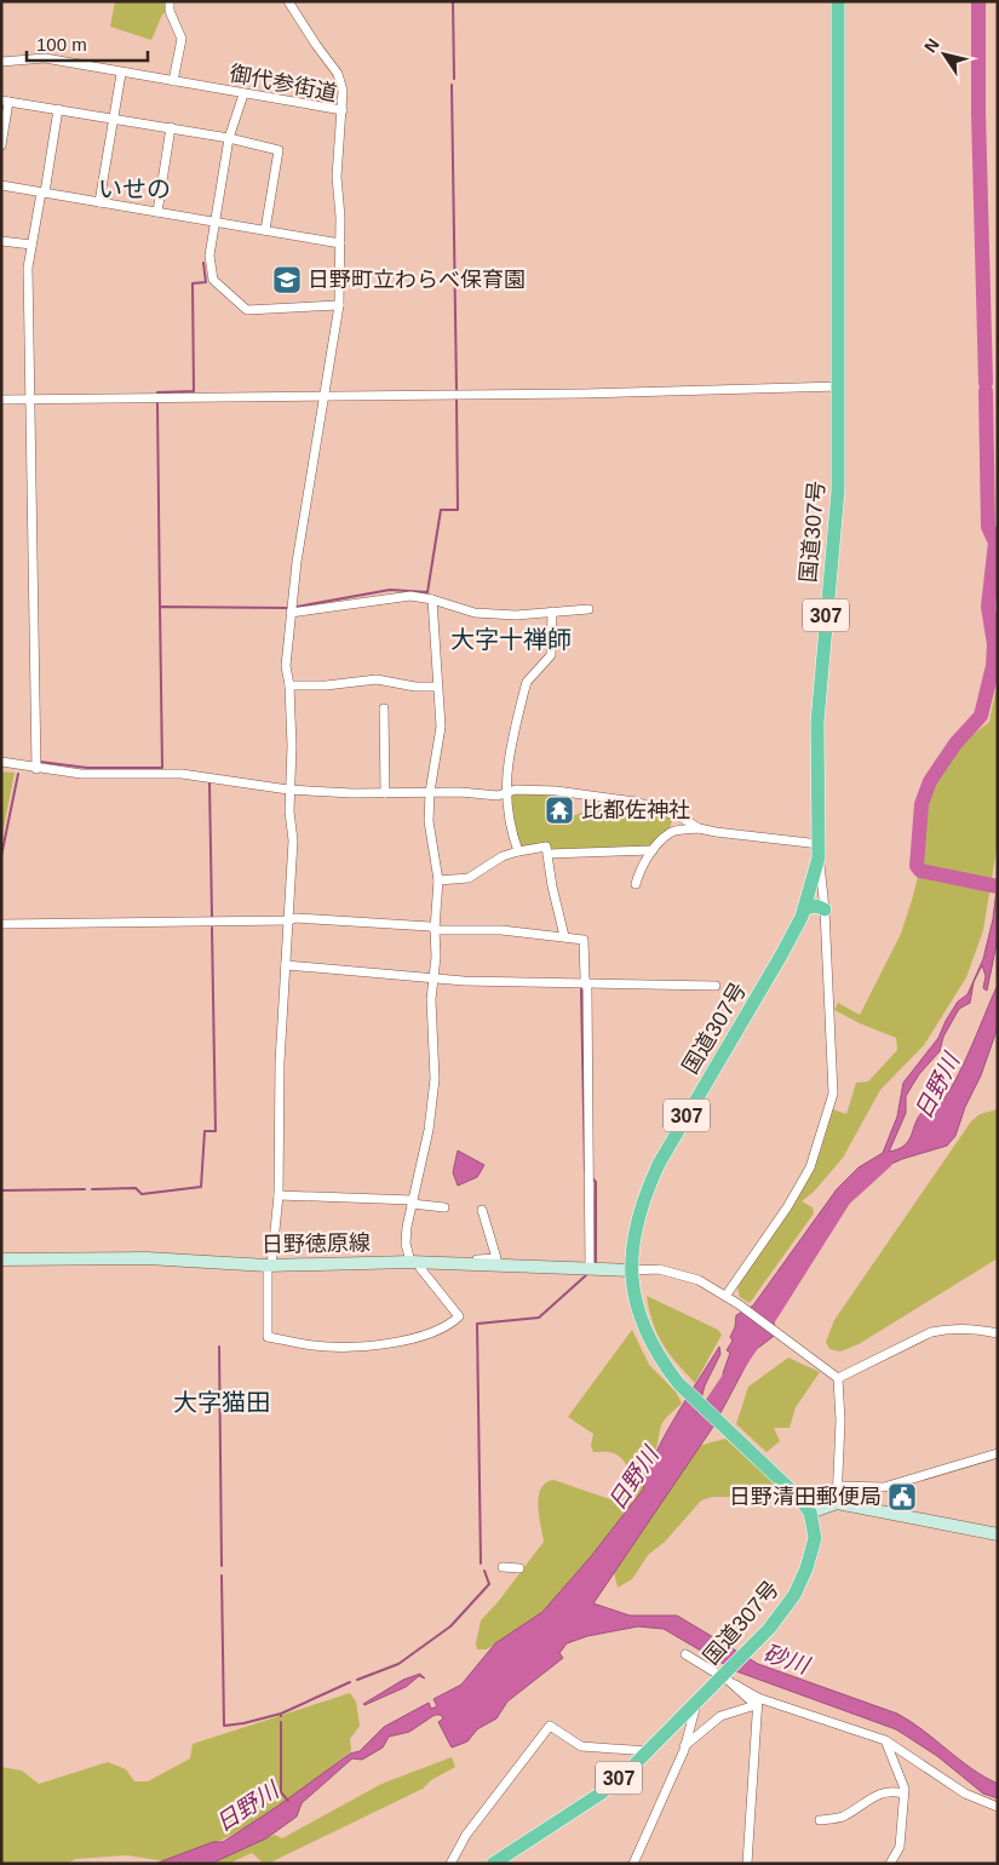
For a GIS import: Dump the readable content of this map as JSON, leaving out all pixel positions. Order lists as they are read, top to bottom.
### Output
{
  "streets": {
    "highway": ["国道307号", "307"],
    "main road": ["日野徳原線"],
    "street": ["御代参街道"]
  },
  "crossings": [
    ["国道307号", "日野徳原線"]
  ],
  "districts": ["いせの", "大字十禅師", "大字猫田"],
  "water": ["日野川", "砂川"],
  "places": {
    "school or university": ["日野町立わらべ保育園"],
    "temple": ["比都佐神社"],
    "public building": ["日野清田郵便局"]
  },
  "scale_bar": "100 m",
  "north": "top left"
}
